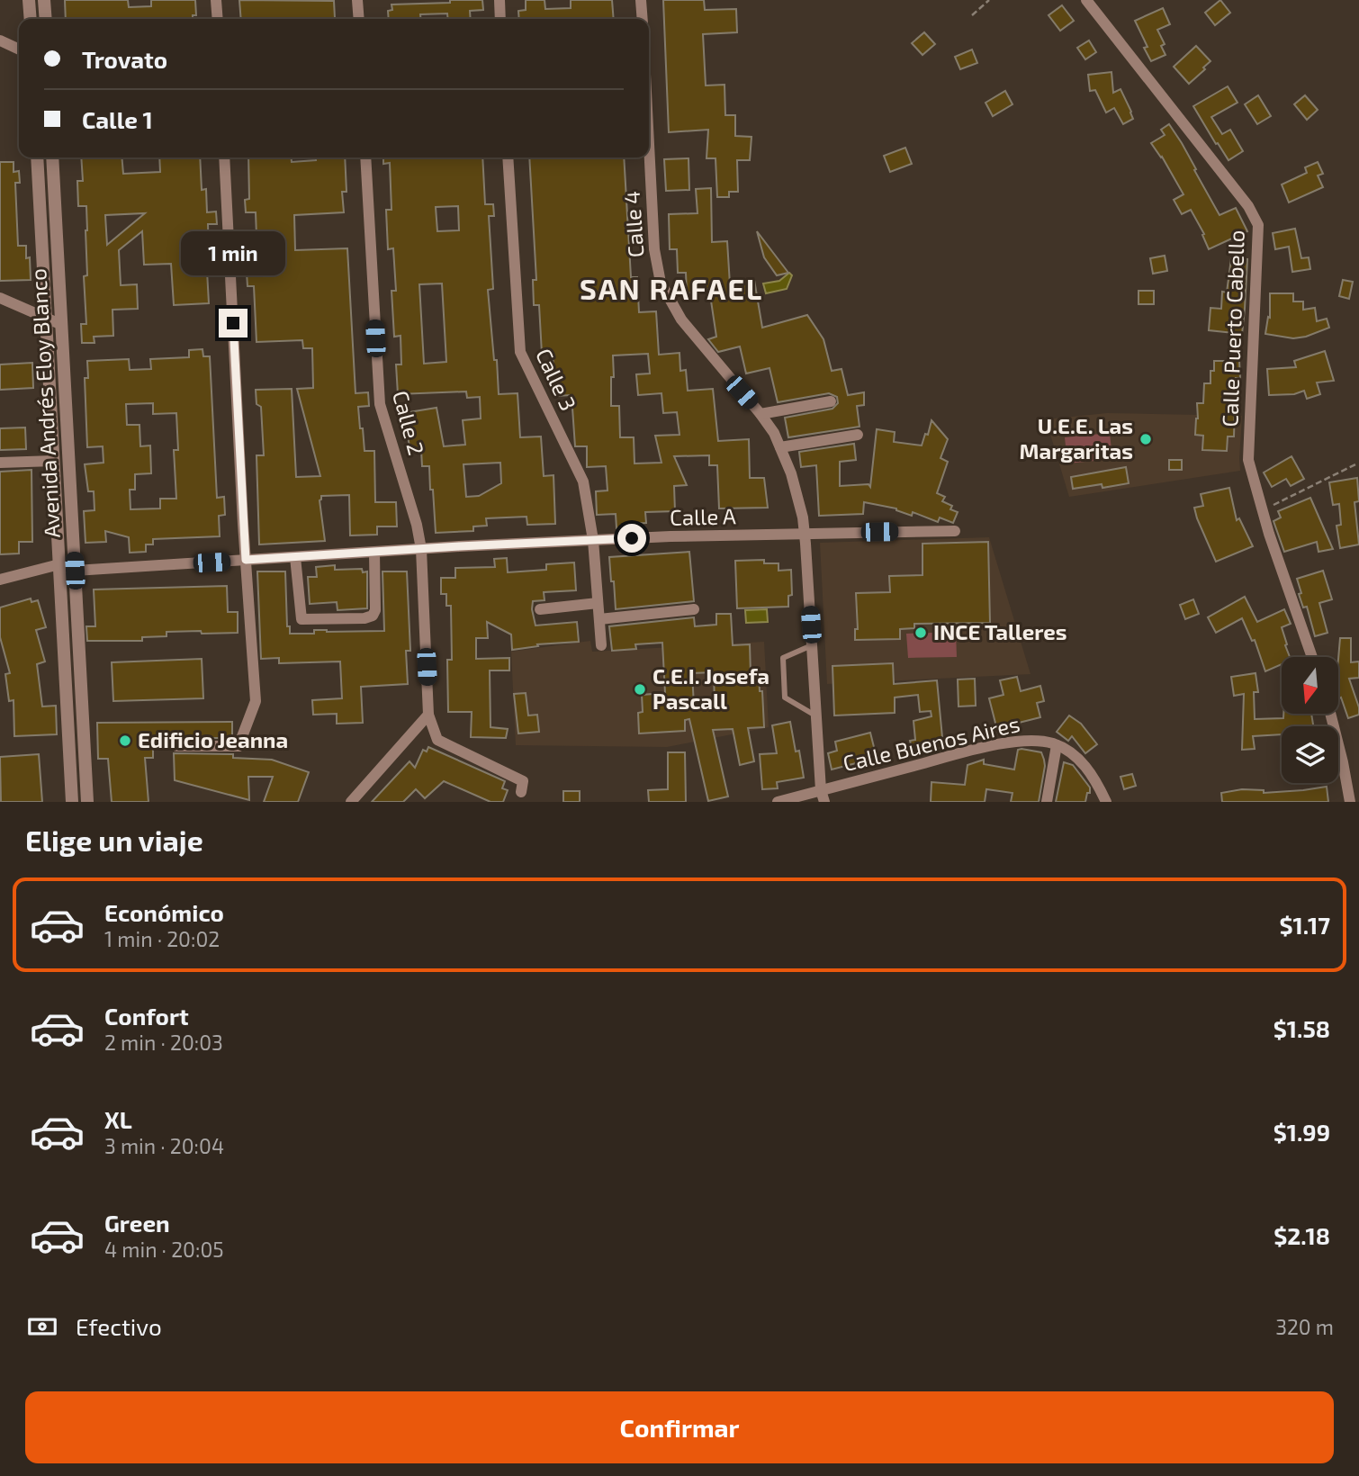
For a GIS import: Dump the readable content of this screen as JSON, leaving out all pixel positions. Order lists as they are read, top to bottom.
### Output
{
  "streets": {
    "street": [
      "Calle 4",
      "Calle Puerto Cabello",
      "Calle 3",
      "Avenida Andrés Eloy Blanco",
      "Calle 2",
      "Calle A",
      "Calle Buenos Aires"
    ]
  },
  "crossings": [
    ["Calle 4", "Calle A"],
    ["Calle 4", "Calle Buenos Aires"],
    ["Calle 3", "Calle A"],
    ["Avenida Andrés Eloy Blanco", "Calle A"],
    ["Calle 2", "Calle A"]
  ],
  "districts": ["SAN RAFAEL"],
  "places": [
    "U.E.E. Las Margaritas",
    "INCE Talleres",
    "C.E.I. Josefa Pascall",
    "Edificio Jeanna"
  ],
  "north": "bottom",
  "page": {
    "banner": ["Trovato", "Calle 1"],
    "bubble": "1 min",
    "heading": "Elige un viaje",
    "list": [
      {
        "name": "Económico",
        "note": "1 min · 20:02",
        "value": "$1.17"
      },
      {
        "name": "Confort",
        "note": "2 min · 20:03",
        "value": "$1.58"
      },
      {
        "name": "XL",
        "note": "3 min · 20:04",
        "value": "$1.99"
      },
      {
        "name": "Green",
        "note": "4 min · 20:05",
        "value": "$2.18"
      }
    ],
    "pay": ["Efectivo", "320 m"],
    "buttons": "Confirmar"
  }
}
